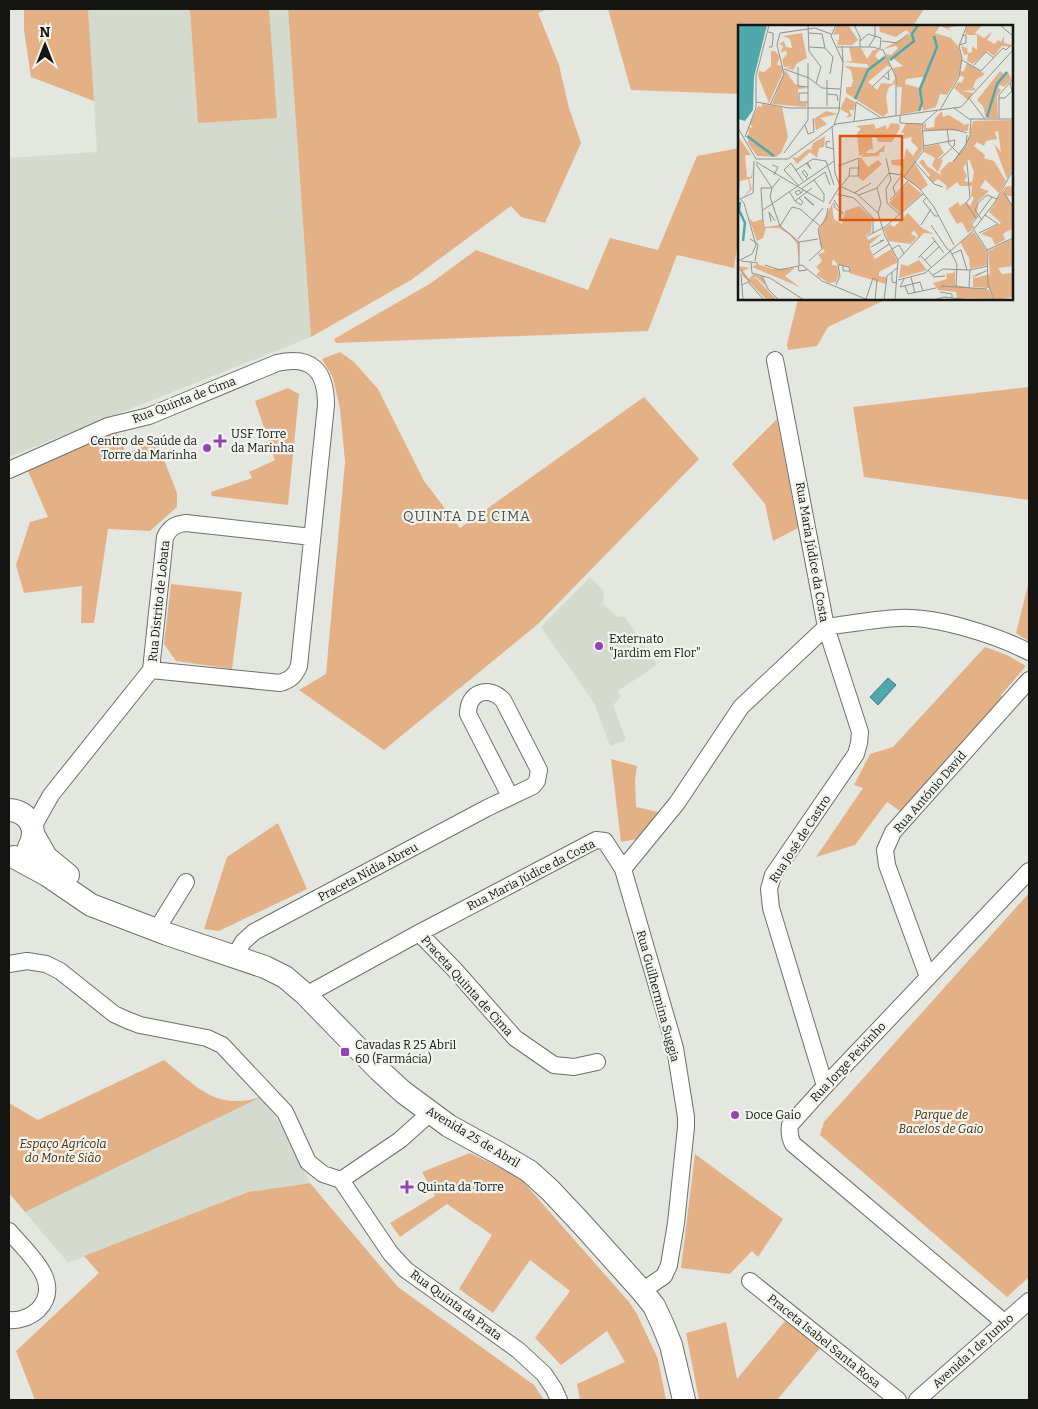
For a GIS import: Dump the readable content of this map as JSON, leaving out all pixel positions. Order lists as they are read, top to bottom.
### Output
{
  "streets": {
    "main road": ["Avenida 25 de Abril"],
    "street": [
      "Rua Quinta de Cima",
      "Rua Maria Júdice da Costa",
      "Rua Distrito de Lobata",
      "Rua António David",
      "Rua José de Castro",
      "Praceta Nídia Abreu",
      "Praceta Quinta de Cima",
      "Rua Guilhermina Suggia",
      "Rua Jorge Peixinho",
      "Rua Quinta da Prata",
      "Praceta Isabel Santa Rosa",
      "Avenida 1 de Junho"
    ]
  },
  "crossings": [
    ["Rua Quinta de Cima", "Rua Distrito de Lobata"],
    ["Rua Maria Júdice da Costa", "Rua José de Castro"],
    ["Rua Maria Júdice da Costa", "Praceta Quinta de Cima"],
    ["Rua Maria Júdice da Costa", "Rua Guilhermina Suggia"],
    ["Rua Maria Júdice da Costa", "Avenida 25 de Abril"],
    ["Rua Distrito de Lobata", "Avenida 25 de Abril"],
    ["Rua António David", "Rua Jorge Peixinho"],
    ["Rua José de Castro", "Rua Jorge Peixinho"],
    ["Praceta Nídia Abreu", "Avenida 25 de Abril"],
    ["Rua Guilhermina Suggia", "Avenida 25 de Abril"],
    ["Rua Jorge Peixinho", "Avenida 1 de Junho"]
  ],
  "districts": ["QUINTA DE CIMA"],
  "parks": ["Parque de Bacelos de Gaio", "Espaço Agrícola do Monte Sião"],
  "places": {
    "health": ["USF Torre da Marinha", "Quinta da Torre"],
    "other": ["Centro de Saúde da Torre da Marinha", "Externato \"Jardim em Flor\"", "Doce Gaio"],
    "transit": ["Cavadas R 25 Abril 60 (Farmácia)"]
  },
  "north": "top"
}
